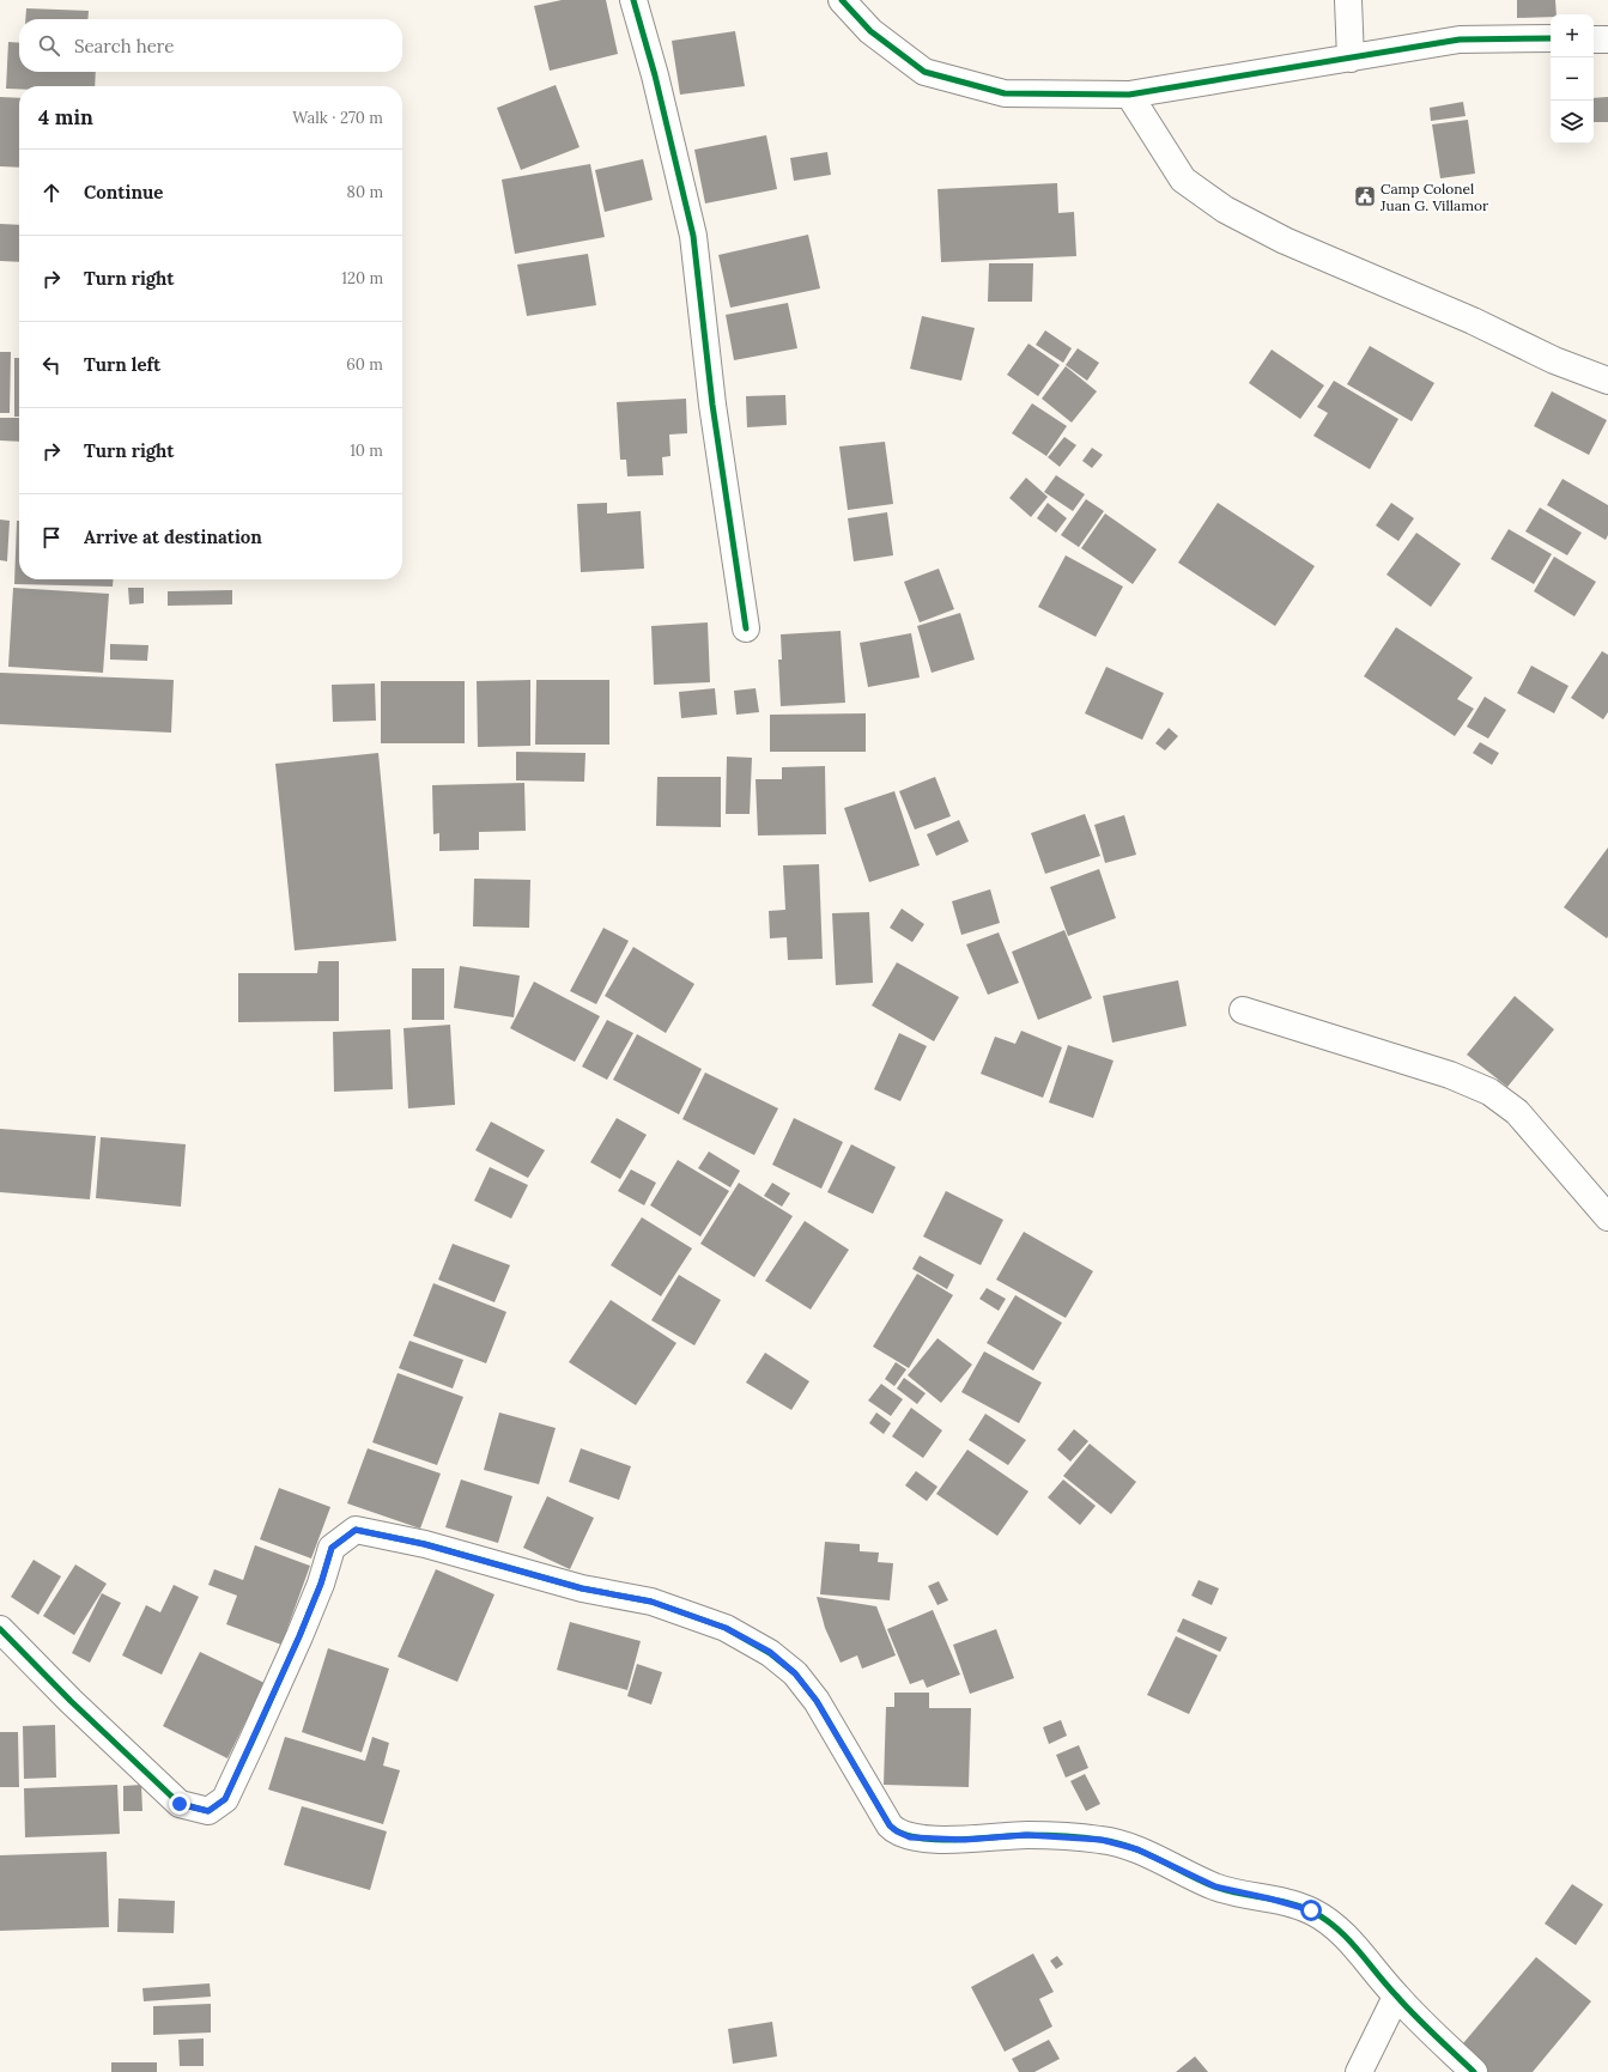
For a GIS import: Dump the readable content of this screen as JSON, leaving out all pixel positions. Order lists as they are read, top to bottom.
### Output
{
  "places": {
    "public building": ["Camp Colonel Juan G. Villamor"]
  },
  "page": {
    "map_buttons": ["+", "−"],
    "search": "Search here",
    "heading": ["4 min", "Walk · 270 m"],
    "list": [
      ["Continue", "80 m"],
      ["Turn right", "120 m"],
      ["Turn left", "60 m"],
      ["Turn right", "10 m"],
      "Arrive at destination"
    ]
  }
}
